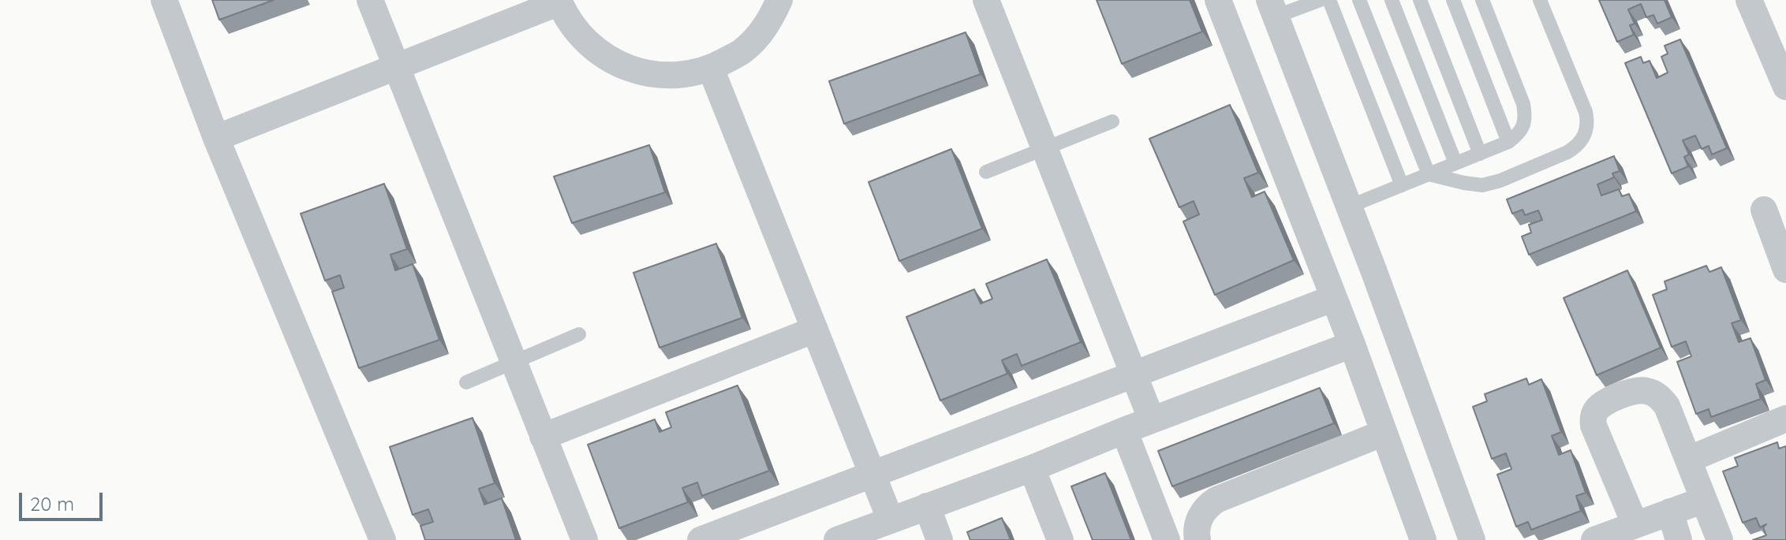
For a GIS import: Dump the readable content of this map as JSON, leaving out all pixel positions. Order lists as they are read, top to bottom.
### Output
{
  "scale_bar": "20 m"
}
